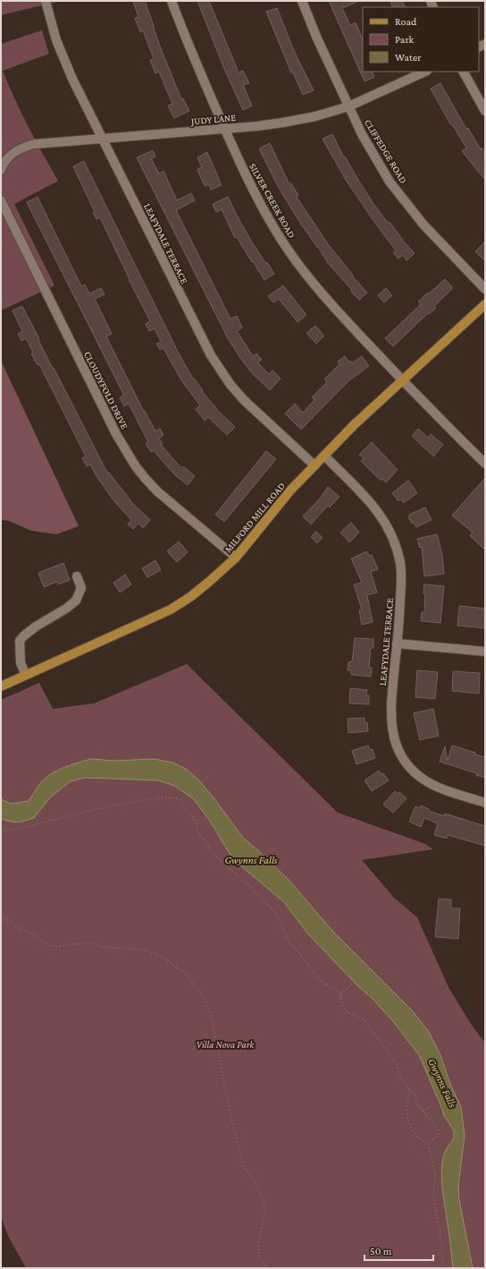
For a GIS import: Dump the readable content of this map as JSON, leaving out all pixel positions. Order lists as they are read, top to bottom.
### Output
{
  "streets": {
    "main road": ["MILFORD MILL ROAD"],
    "street": [
      "JUDY LANE",
      "CLIFFEDGE ROAD",
      "SILVER CREEK ROAD",
      "LEAFYDALE TERRACE",
      "CLOUDYFOLD DRIVE"
    ]
  },
  "crossings": [
    ["JUDY LANE", "CLIFFEDGE ROAD"],
    ["JUDY LANE", "SILVER CREEK ROAD"],
    ["JUDY LANE", "LEAFYDALE TERRACE"],
    ["SILVER CREEK ROAD", "MILFORD MILL ROAD"],
    ["LEAFYDALE TERRACE", "MILFORD MILL ROAD"],
    ["CLOUDYFOLD DRIVE", "MILFORD MILL ROAD"]
  ],
  "water": ["Gwynns Falls"],
  "parks": ["Villa Nova Park"],
  "legend": ["Road", "Park", "Water"],
  "scale_bar": "50 m"
}
